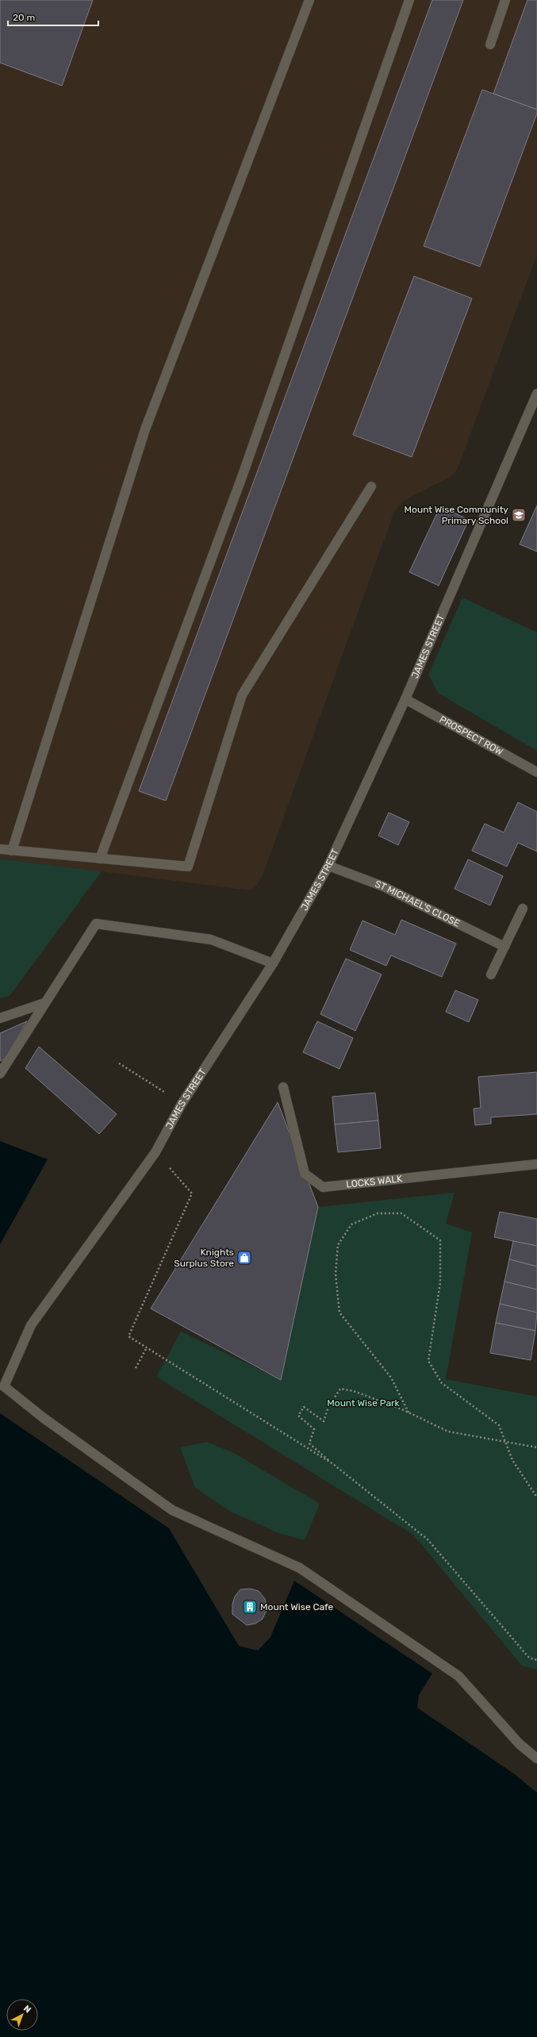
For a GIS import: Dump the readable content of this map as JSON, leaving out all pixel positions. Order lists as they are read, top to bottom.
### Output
{
  "streets": {
    "street": [
      "JAMES STREET",
      "PROSPECT ROW",
      "ST MICHAEL'S CLOSE",
      "LOCKS WALK"
    ]
  },
  "crossings": [
    ["JAMES STREET", "PROSPECT ROW"],
    ["JAMES STREET", "ST MICHAEL'S CLOSE"]
  ],
  "parks": ["Mount Wise Park"],
  "places": {
    "school or university": ["Mount Wise Community Primary School"],
    "shop": ["Knights Surplus Store"],
    "building": ["Mount Wise Cafe"]
  },
  "scale_bar": "20 m",
  "north": "top right"
}
